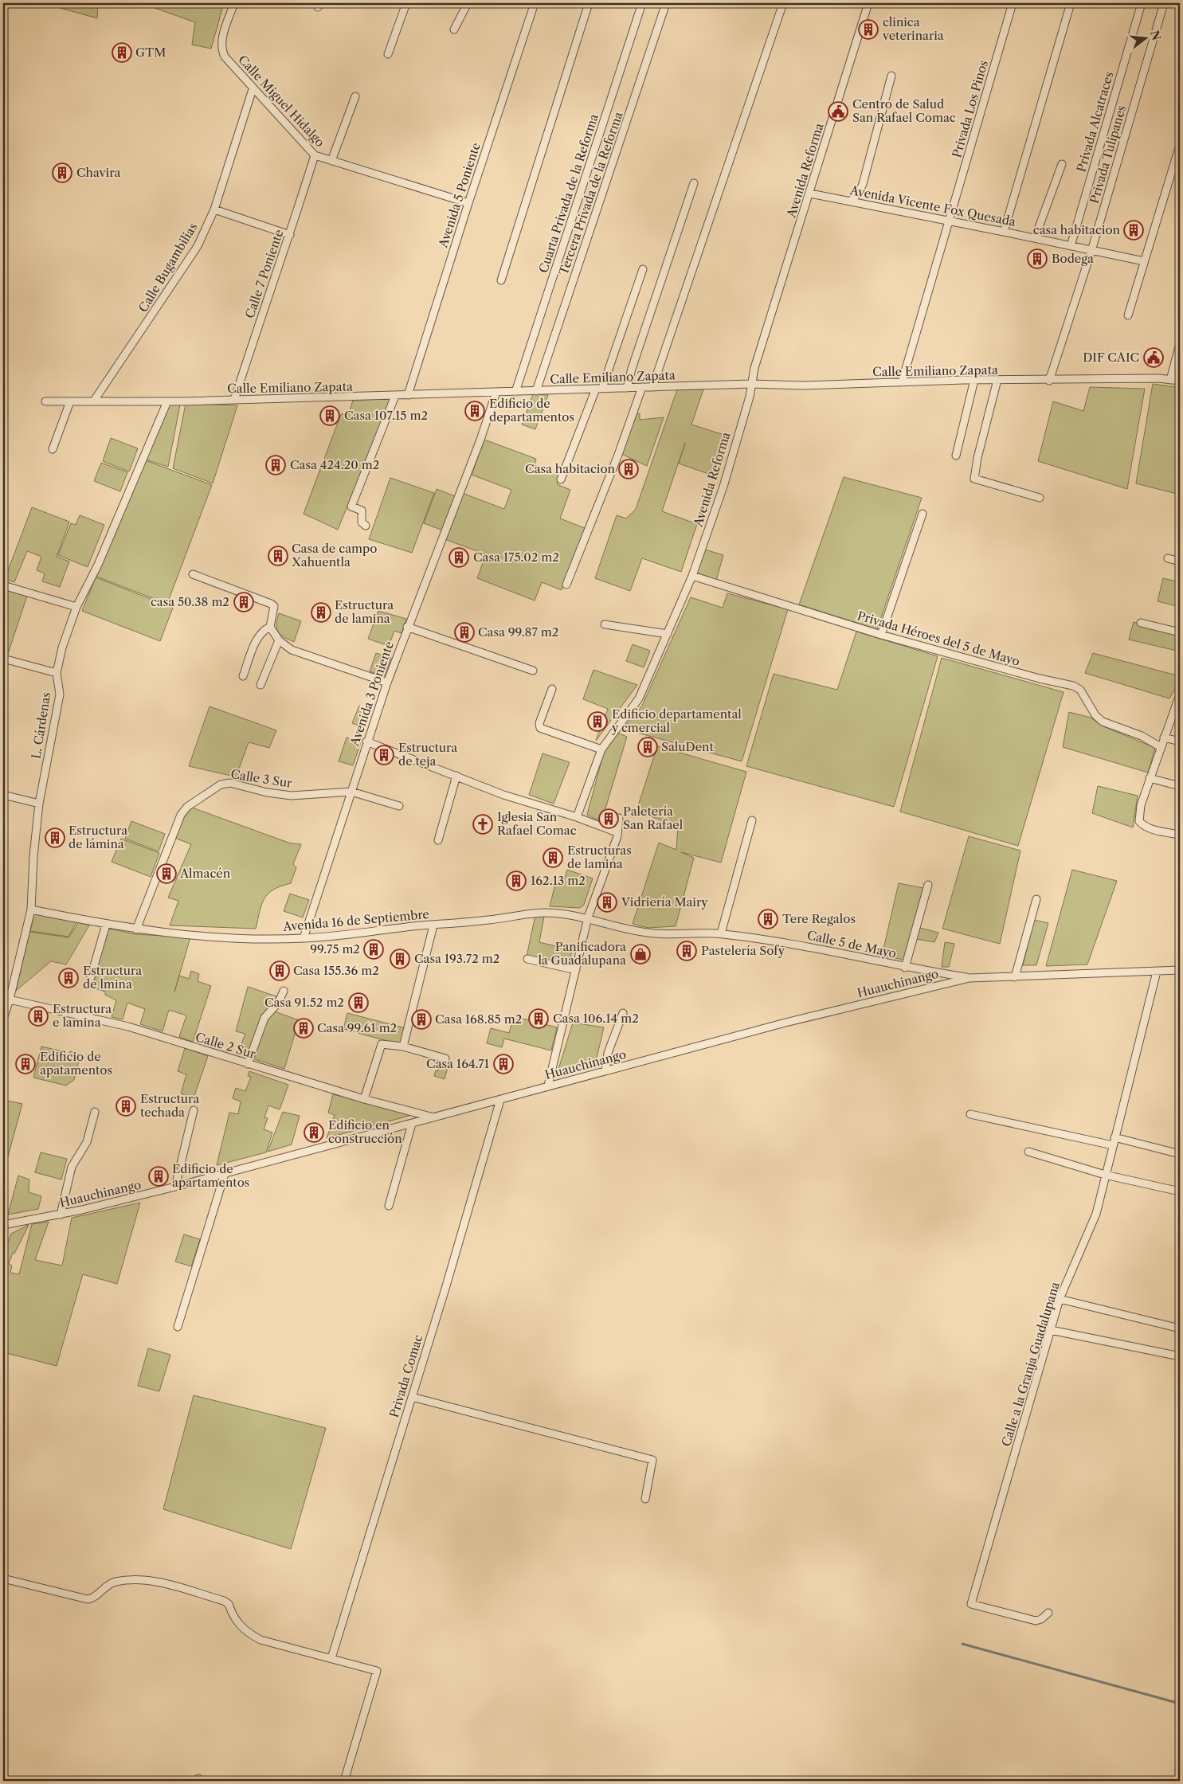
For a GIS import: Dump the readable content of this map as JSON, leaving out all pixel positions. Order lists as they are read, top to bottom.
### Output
{
  "streets": {
    "street": [
      "Calle Miguel Hidalgo",
      "Privada Los Pinos",
      "Privada Alcatraces",
      "Privada Tulipanes",
      "Avenida Reforma",
      "Cuarta Privada de la Reforma",
      "Tercera Privada de la Reforma",
      "Avenida 5 Poniente",
      "Avenida Vicente Fox Quesada",
      "Calle Bugambilias",
      "Calle 7 Poniente",
      "Calle Emiliano Zapata",
      "Privada Héroes del 5 de Mayo",
      "Avenida 3 Poniente",
      "L. Cárdenas",
      "Calle 3 Sur",
      "Avenida 16 de Septiembre",
      "Calle 5 de Mayo",
      "Huauchinango",
      "Calle 2 Sur",
      "Calle a la Granja Guadalupana",
      "Privada Comac"
    ]
  },
  "crossings": [
    ["Calle Miguel Hidalgo", "Avenida 5 Poniente"],
    ["Calle Miguel Hidalgo", "Calle Bugambilias"],
    ["Calle Miguel Hidalgo", "Calle 7 Poniente"],
    ["Privada Los Pinos", "Avenida Vicente Fox Quesada"],
    ["Privada Los Pinos", "Calle Emiliano Zapata"],
    ["Privada Alcatraces", "Avenida Vicente Fox Quesada"],
    ["Privada Tulipanes", "Avenida Vicente Fox Quesada"],
    ["Privada Tulipanes", "Calle Emiliano Zapata"],
    ["Avenida Reforma", "Avenida Vicente Fox Quesada"],
    ["Avenida Reforma", "Calle Emiliano Zapata"],
    ["Avenida Reforma", "Privada Héroes del 5 de Mayo"],
    ["Cuarta Privada de la Reforma", "Calle Emiliano Zapata"],
    ["Tercera Privada de la Reforma", "Calle Emiliano Zapata"],
    ["Avenida 5 Poniente", "Calle Emiliano Zapata"],
    ["Calle Bugambilias", "Calle Emiliano Zapata"],
    ["Calle 7 Poniente", "Calle Emiliano Zapata"],
    ["Calle Emiliano Zapata", "Avenida 3 Poniente"],
    ["Calle Emiliano Zapata", "L. Cárdenas"],
    ["Avenida 3 Poniente", "Calle 3 Sur"],
    ["Avenida 3 Poniente", "Avenida 16 de Septiembre"],
    ["L. Cárdenas", "Avenida 16 de Septiembre"],
    ["L. Cárdenas", "Calle 2 Sur"],
    ["Calle 3 Sur", "Avenida 16 de Septiembre"],
    ["Avenida 16 de Septiembre", "Calle 5 de Mayo"],
    ["Calle 5 de Mayo", "Huauchinango"],
    ["Huauchinango", "Calle 2 Sur"],
    ["Huauchinango", "Calle a la Granja Guadalupana"],
    ["Huauchinango", "Privada Comac"]
  ],
  "places": {
    "building": [
      "clinica veterinaria",
      "GTM",
      "Chavira",
      "casa habitacion",
      "Bodega",
      "Edificio de departamentos",
      "Casa 107.15 m2",
      "Casa 424.20 m2",
      "Casa habitacion",
      "Casa de campo Xahuentla",
      "Casa 175.02 m2",
      "casa 50.38 m2",
      "Estructura de lamina",
      "Casa 99.87 m2",
      "Edificio departamental y cmercial",
      "SaluDent",
      "Estructura de teja",
      "Paletería San Rafael",
      "Estructura de lámina",
      "Estructuras de lamina",
      "Almacén",
      "162.13 m2",
      "Vidriería Mairy",
      "Tere Regalos",
      "99.75 m2",
      "Pastelería Sofy",
      "Casa 193.72 m2",
      "Casa 155.36 m2",
      "Estructura de lmina",
      "Casa 91.52 m2",
      "Estructura e lamina",
      "Casa 106.14 m2",
      "Casa 168.85 m2",
      "Casa 99.61 m2",
      "Edificio de apatamentos",
      "Casa 164.71",
      "Estructura techada",
      "Edificio en construcción",
      "Edificio de apartamentos"
    ],
    "public building": ["Centro de Salud San Rafael Comac", "DIF CAIC"],
    "church": ["Iglesia San Rafael Comac"],
    "shop": ["Panificadora la Guadalupana"]
  },
  "north": "right"
}
